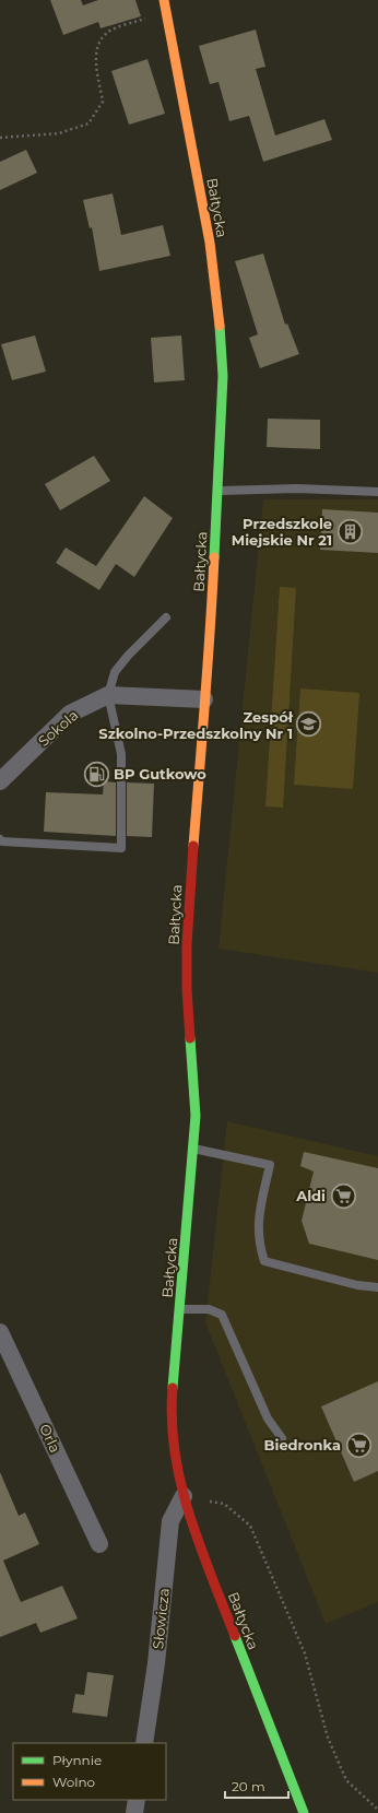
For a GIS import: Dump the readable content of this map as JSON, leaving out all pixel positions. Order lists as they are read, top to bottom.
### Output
{
  "streets": {
    "main road": ["Bałtycka"],
    "street": ["Sokola", "Orla", "Słowicza"]
  },
  "crossings": [
    ["Bałtycka", "Sokola"],
    ["Bałtycka", "Słowicza"]
  ],
  "places": {
    "building": ["Przedszkole Miejskie Nr 21"],
    "school or university": ["Zespół Szkolno-Przedszkolny Nr 1"],
    "fuel station": ["BP Gutkowo"],
    "supermarket": ["Aldi", "Biedronka"]
  },
  "legend": ["Płynnie", "Wolno"],
  "scale_bar": "20 m"
}
